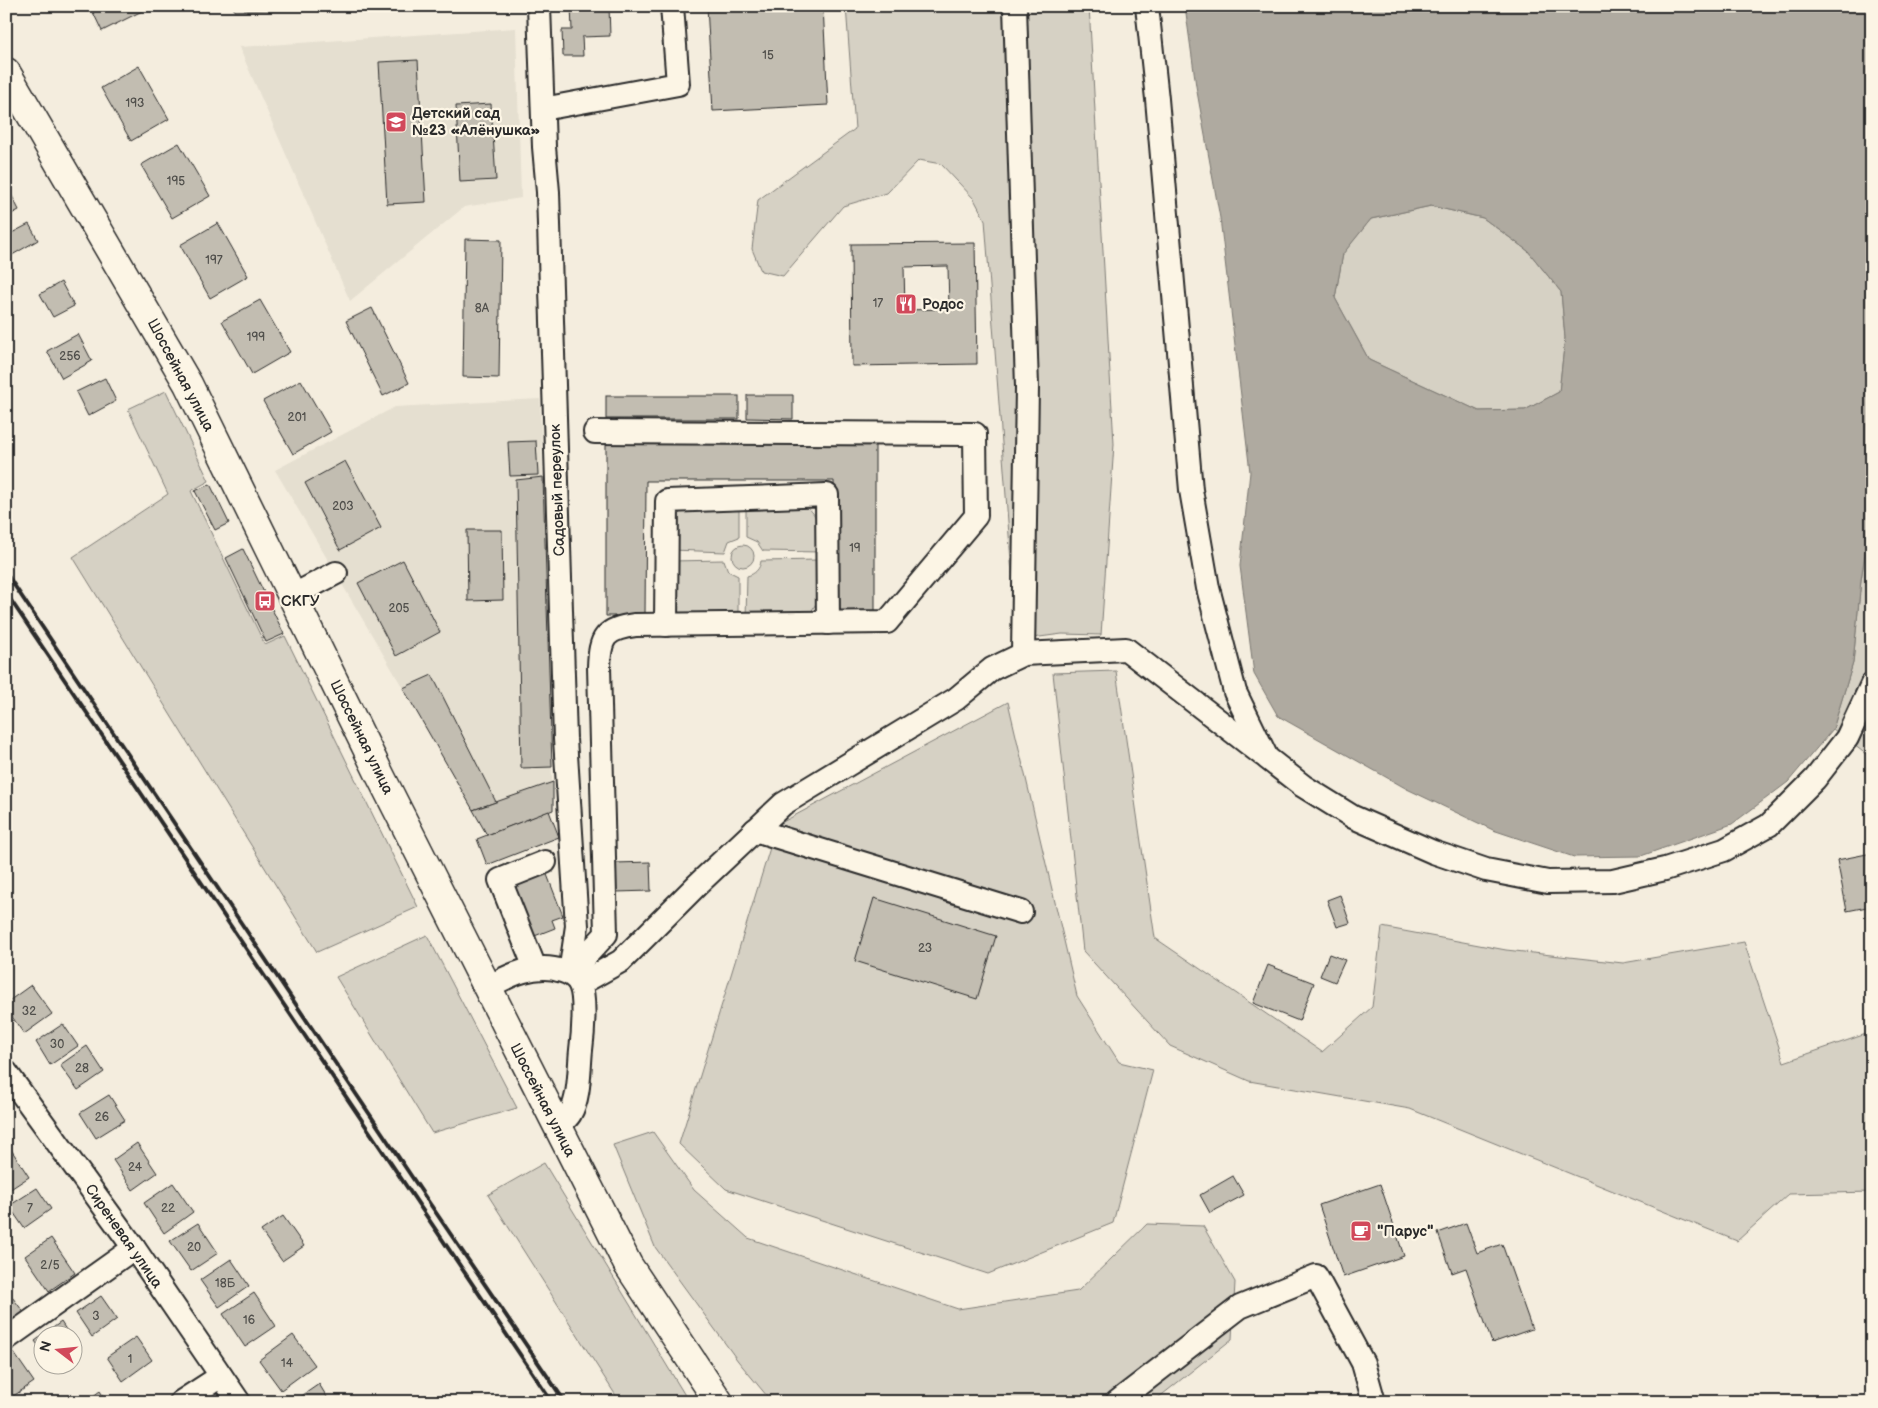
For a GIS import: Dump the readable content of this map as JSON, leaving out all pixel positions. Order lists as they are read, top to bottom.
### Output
{
  "streets": {
    "main road": ["Шоссейная улица"],
    "street": ["Садовый переулок", "Сиреневая улица"]
  },
  "crossings": [
    ["Шоссейная улица", "Садовый переулок"]
  ],
  "places": {
    "school or university": ["Детский сад №23 «Алёнушка»"],
    "restaurant": ["Родос"],
    "bus stop": ["СКГУ"],
    "cafe": ["\"Парус\""]
  },
  "house_numbers": [
    "15",
    "193",
    "195",
    "197",
    "17",
    "8А",
    "199",
    "256",
    "201",
    "203",
    "19",
    "205",
    "23",
    "32",
    "30",
    "28",
    "26",
    "24",
    "7",
    "22",
    "20",
    "2/5",
    "18Б",
    "3",
    "16",
    "1",
    "14"
  ],
  "north": "left"
}
